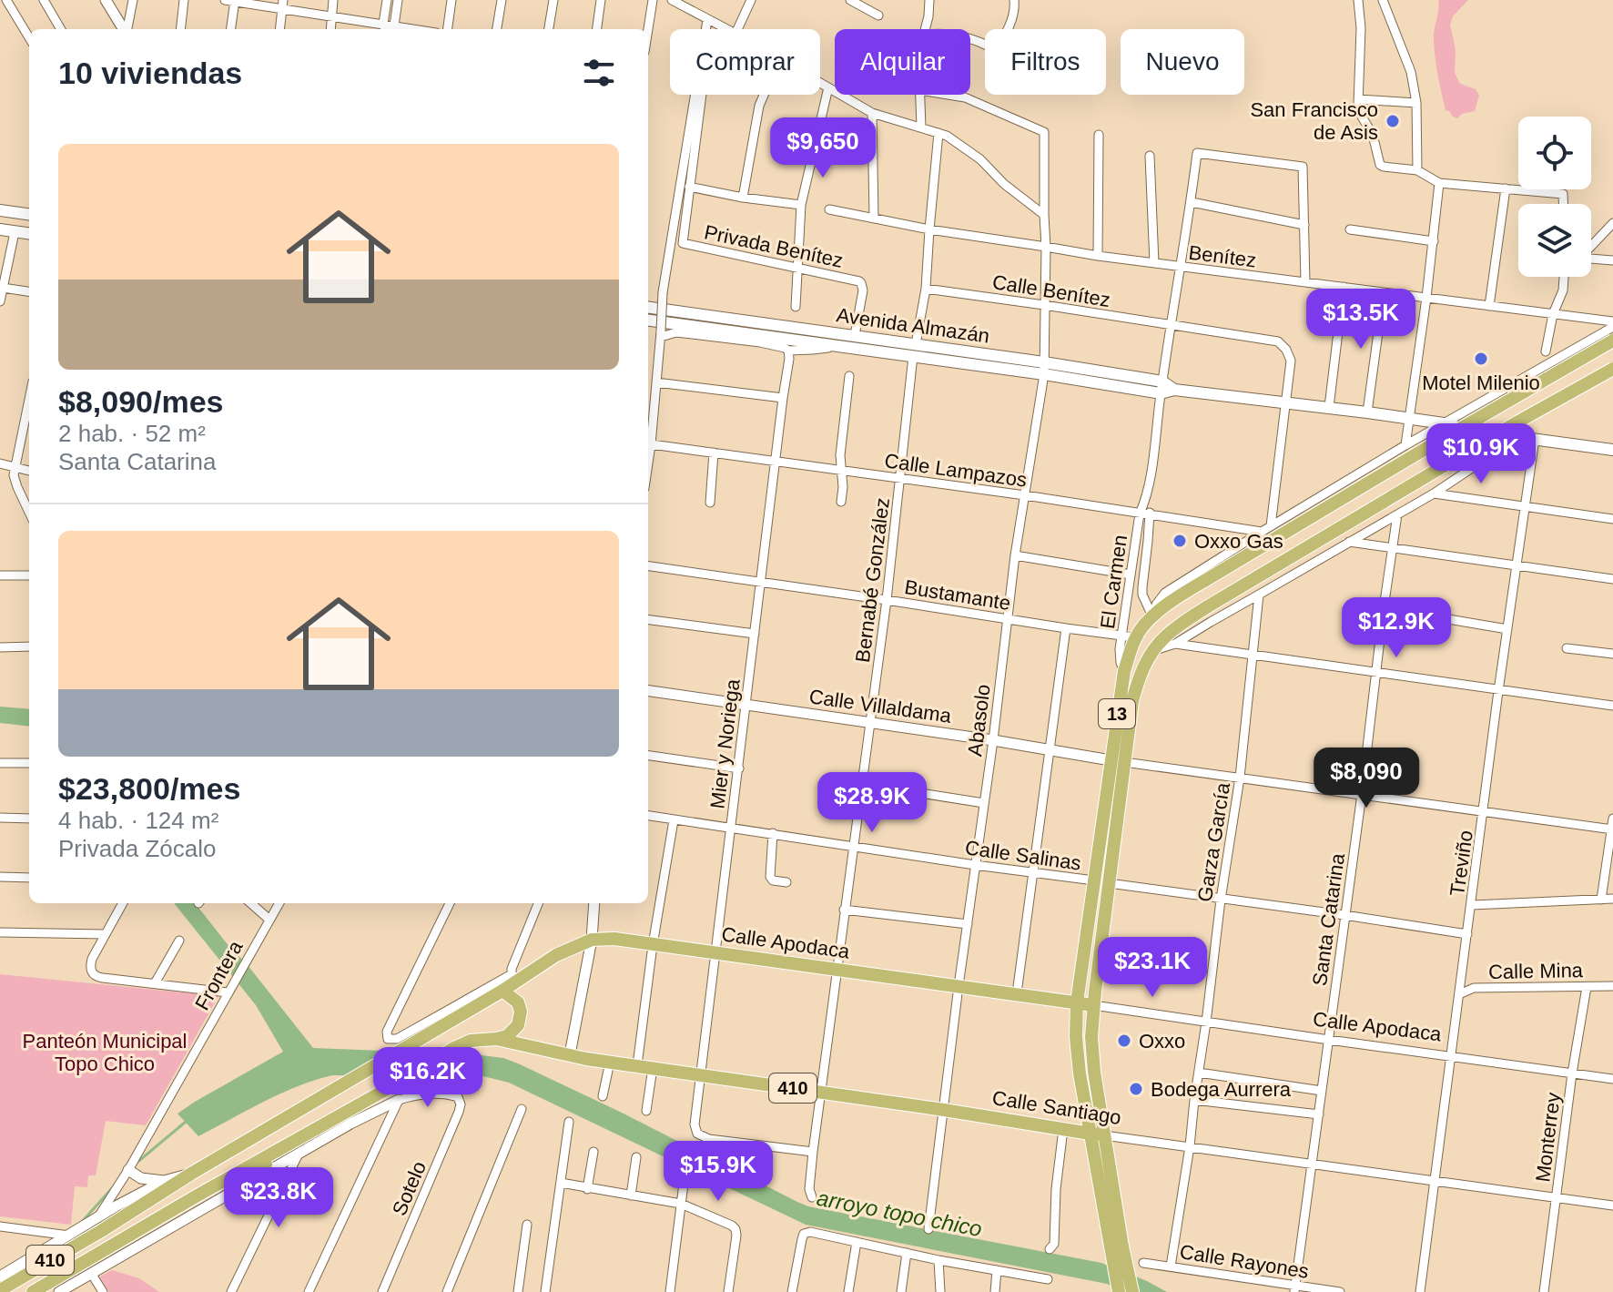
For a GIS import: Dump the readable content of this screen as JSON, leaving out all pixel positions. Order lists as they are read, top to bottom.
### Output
{
  "streets": {
    "main road": [
      "Avenida Almazán",
      "13",
      "Calle Apodaca",
      "410",
      "Calle Santiago"
    ],
    "street": [
      "Privada Benítez",
      "Benítez",
      "Calle Benítez",
      "Calle Lampazos",
      "Bernabé González",
      "El Carmen",
      "Bustamante",
      "Calle Villaldama",
      "Abasolo",
      "Mier y Noriega",
      "Garza García",
      "Calle Salinas",
      "Treviño",
      "Santa Catarina",
      "Calle Mina",
      "Frontera",
      "Monterrey",
      "Sotelo",
      "Calle Rayones"
    ]
  },
  "crossings": [
    ["Privada Benítez", "Avenida Almazán"],
    ["Benítez", "El Carmen"],
    ["Benítez", "Abasolo"],
    ["Calle Benítez", "El Carmen"],
    ["Calle Benítez", "Abasolo"],
    ["Avenida Almazán", "Bernabé González"],
    ["Avenida Almazán", "El Carmen"],
    ["Avenida Almazán", "Abasolo"],
    ["Avenida Almazán", "Treviño"],
    ["Calle Lampazos", "Bernabé González"],
    ["Calle Lampazos", "El Carmen"],
    ["Calle Lampazos", "Abasolo"],
    ["Calle Lampazos", "Mier y Noriega"],
    ["Bernabé González", "Bustamante"],
    ["Bernabé González", "Calle Villaldama"],
    ["Bernabé González", "Mier y Noriega"],
    ["Bernabé González", "Calle Salinas"],
    ["Bernabé González", "Calle Apodaca"],
    ["Bernabé González", "Calle Santiago"],
    ["El Carmen", "Bustamante"],
    ["El Carmen", "13"],
    ["Bustamante", "13"],
    ["Bustamante", "Abasolo"],
    ["Bustamante", "Mier y Noriega"],
    ["Calle Villaldama", "13"],
    ["Calle Villaldama", "Abasolo"],
    ["Calle Villaldama", "Mier y Noriega"],
    ["Calle Villaldama", "Garza García"],
    ["Calle Villaldama", "Treviño"],
    ["Calle Villaldama", "Santa Catarina"],
    ["13", "Calle Salinas"],
    ["13", "Calle Apodaca"],
    ["13", "410"],
    ["13", "Calle Santiago"],
    ["Abasolo", "Calle Salinas"],
    ["Abasolo", "Calle Apodaca"],
    ["Abasolo", "Calle Santiago"],
    ["Mier y Noriega", "Calle Salinas"],
    ["Mier y Noriega", "Calle Apodaca"],
    ["Mier y Noriega", "Calle Santiago"],
    ["Garza García", "Calle Apodaca"],
    ["Garza García", "Calle Santiago"],
    ["Garza García", "Calle Rayones"],
    ["Treviño", "Calle Apodaca"],
    ["Treviño", "Calle Mina"],
    ["Treviño", "Calle Santiago"],
    ["Santa Catarina", "Calle Apodaca"],
    ["Santa Catarina", "Calle Santiago"],
    ["Santa Catarina", "Calle Rayones"],
    ["Calle Apodaca", "410"],
    ["Calle Apodaca", "Monterrey"],
    ["Calle Mina", "Monterrey"],
    ["Frontera", "410"],
    ["410", "Calle Santiago"],
    ["Calle Santiago", "Monterrey"]
  ],
  "water": ["arroyo topo chico"],
  "parks": ["Panteón Municipal Topo Chico"],
  "places": [
    "San Francisco de Asis",
    "Motel Milenio",
    "Oxxo Gas",
    "Oxxo",
    "Bodega Aurrera"
  ],
  "page": {
    "chip": [
      "Comprar",
      "Alquilar",
      "Filtros",
      "Nuevo"
    ],
    "heading": "10 viviendas",
    "list": [
      {
        "name": "$8,090/mes",
        "note": "2 hab. · 52 m² · Santa Catarina"
      },
      {
        "name": "$23,800/mes",
        "note": "4 hab. · 124 m² · Privada Zócalo"
      }
    ],
    "price": [
      "$9,650",
      "$13.5K",
      "$10.9K",
      "$12.9K",
      "$8,090",
      "$28.9K",
      "$23.1K",
      "$16.2K",
      "$15.9K",
      "$23.8K"
    ]
  }
}
